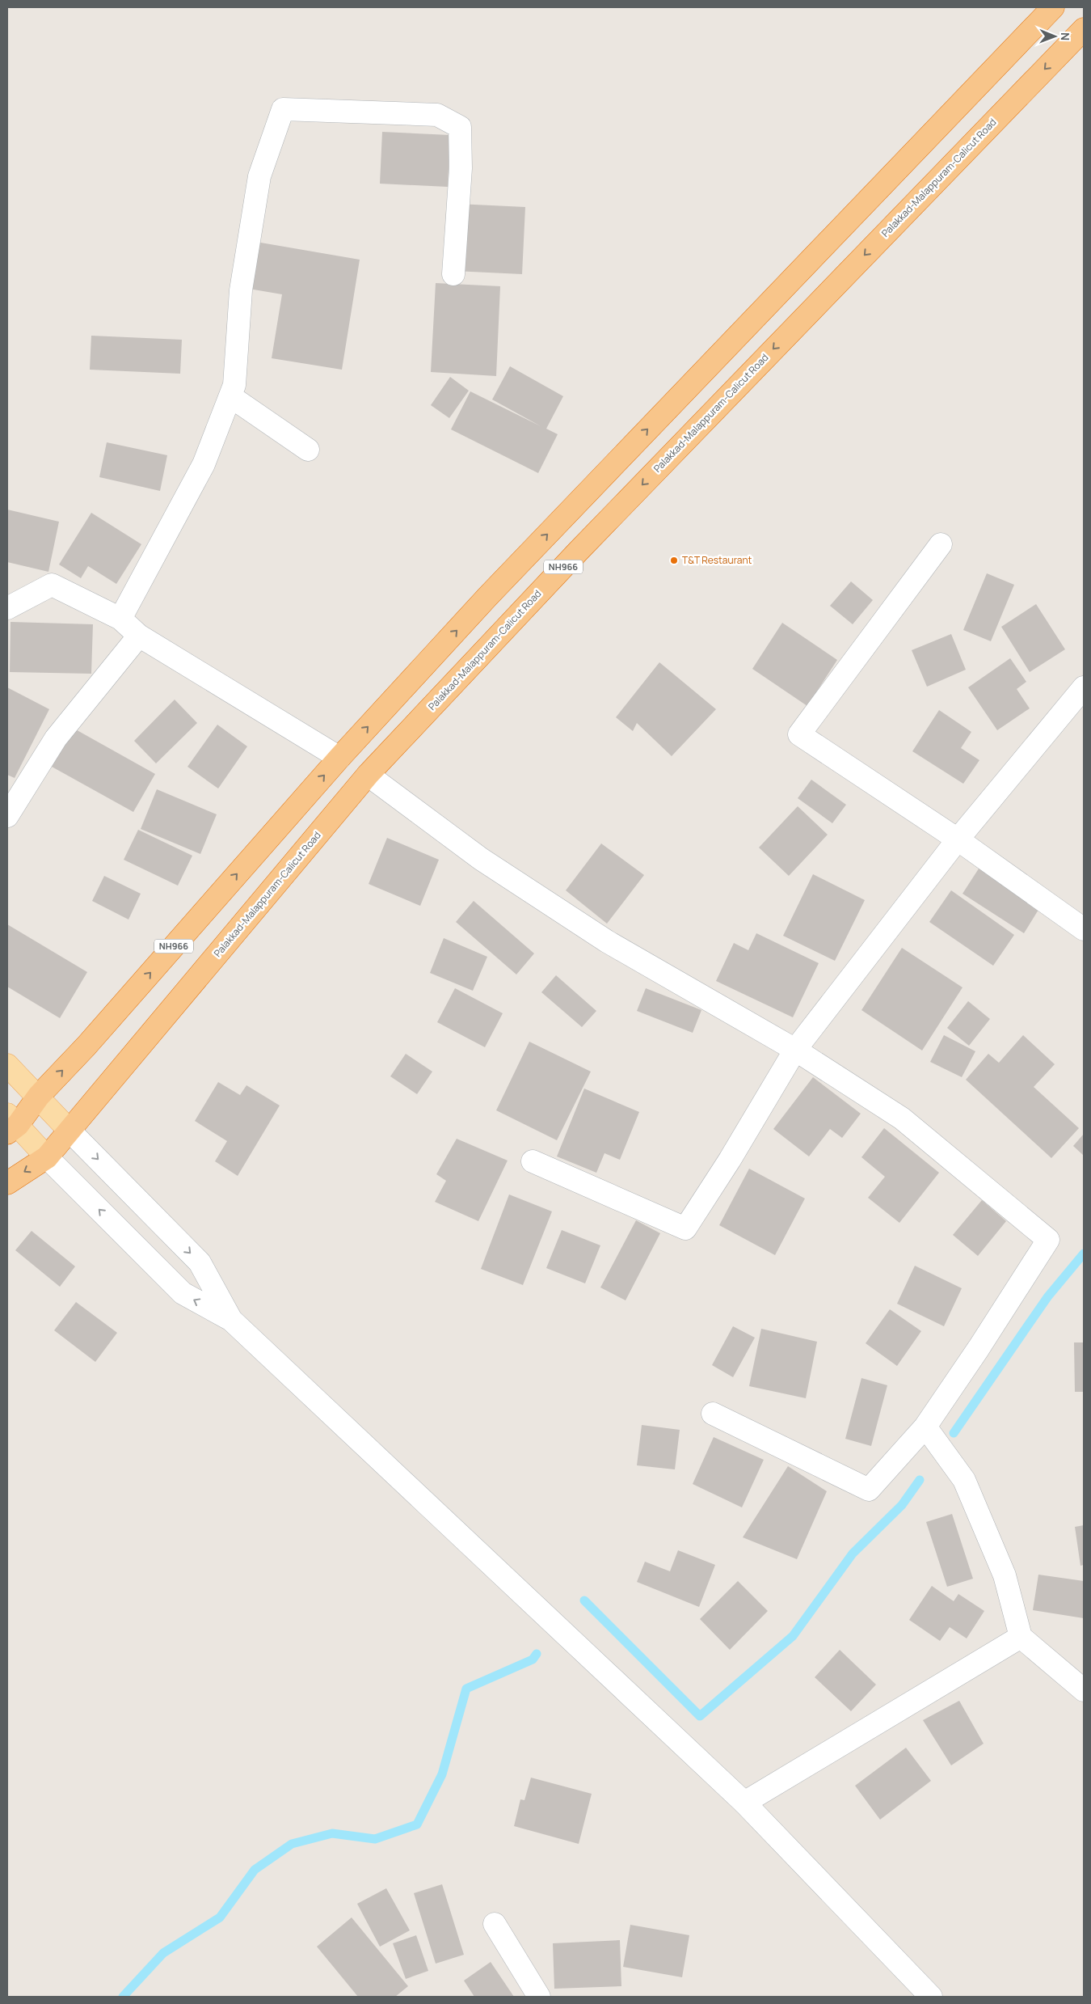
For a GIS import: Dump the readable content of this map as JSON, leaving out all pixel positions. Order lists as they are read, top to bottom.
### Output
{
  "streets": {
    "highway": ["Palakkad-Malappuram-Calicut Road", "NH966"]
  },
  "places": ["T&T Restaurant"],
  "north": "right"
}
